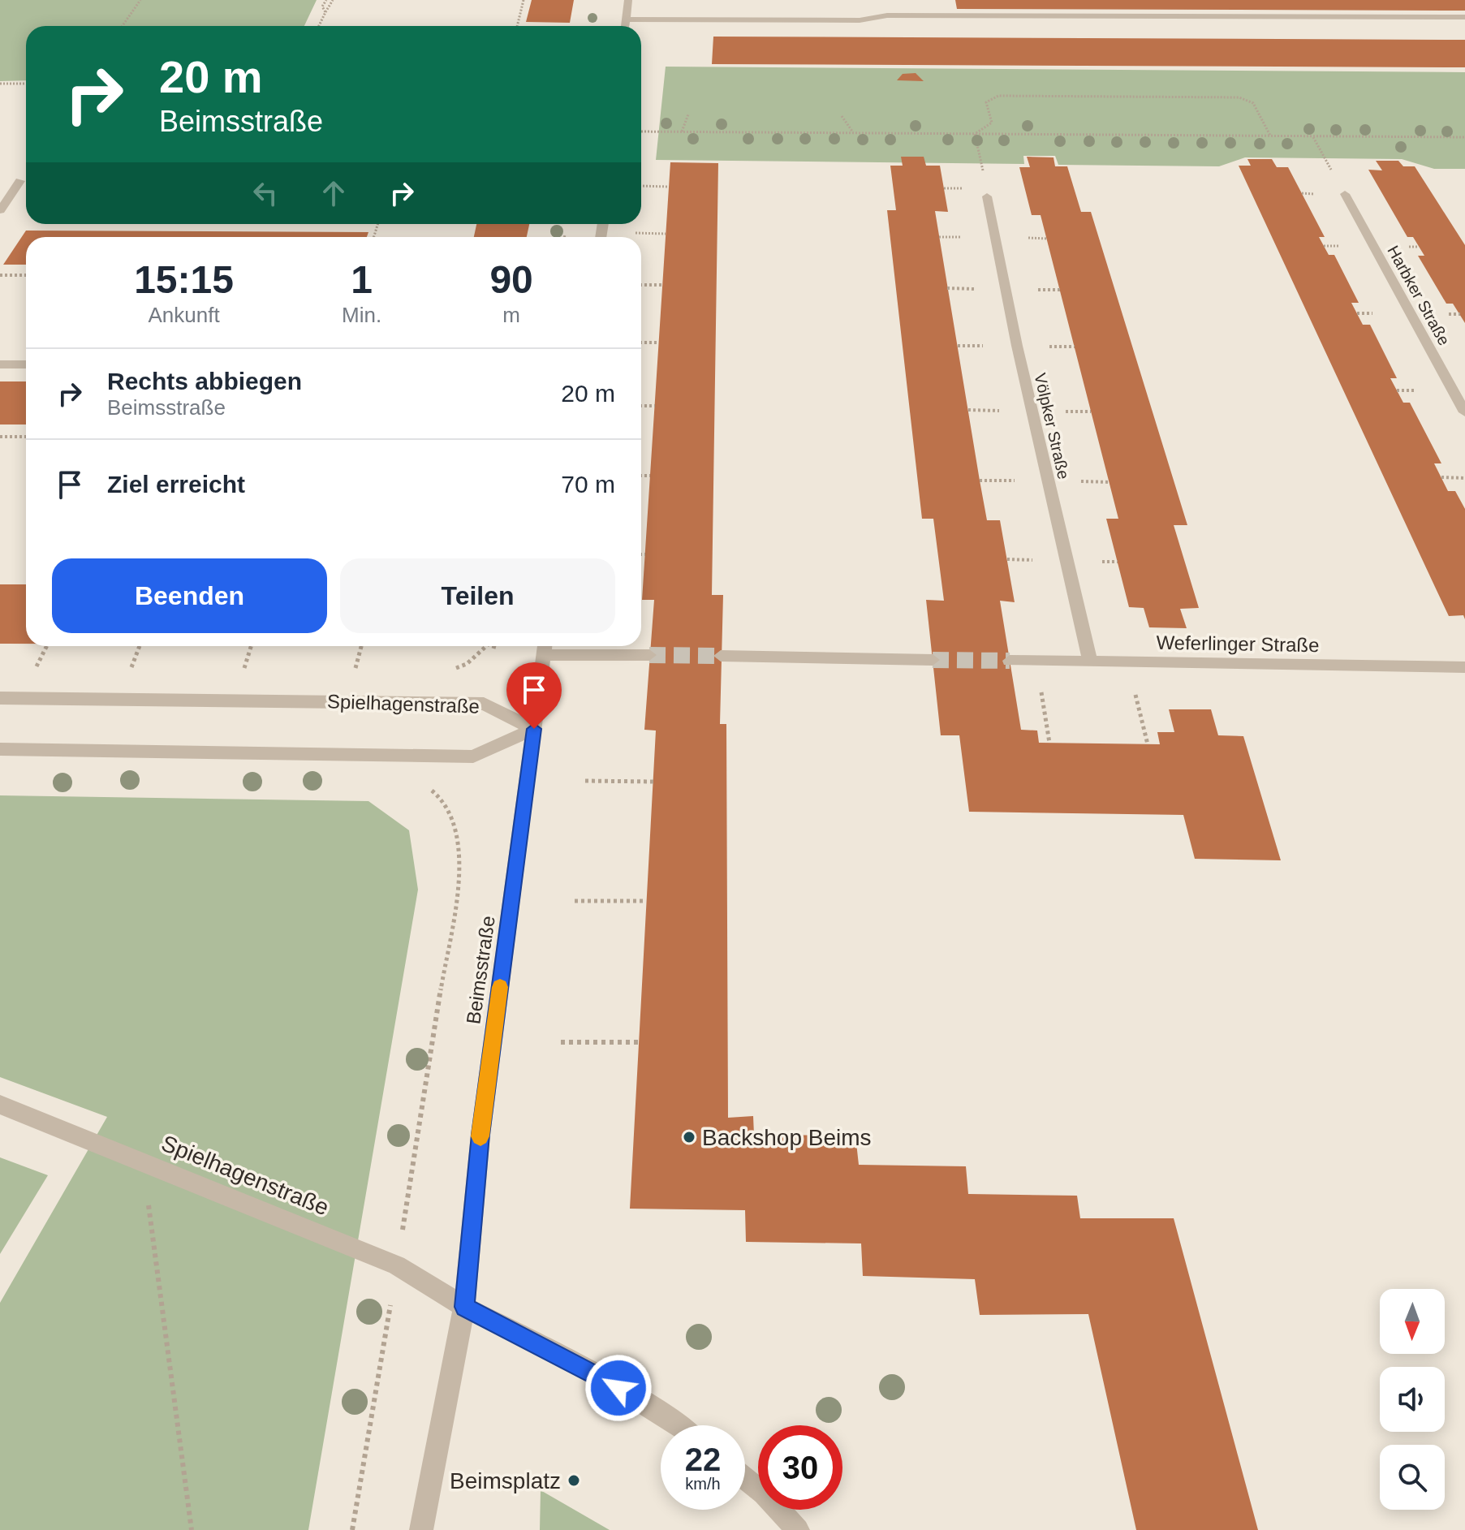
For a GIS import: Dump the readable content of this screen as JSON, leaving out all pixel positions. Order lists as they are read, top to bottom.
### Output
{
  "streets": {
    "street": [
      "Harbker Straße",
      "Völpker Straße",
      "Weferlinger Straße",
      "Spielhagenstraße",
      "Beimsstraße"
    ]
  },
  "crossings": [
    ["Völpker Straße", "Weferlinger Straße"],
    ["Spielhagenstraße", "Beimsstraße"]
  ],
  "places": ["Backshop Beims", "Beimsplatz"],
  "north": "bottom",
  "page": {
    "turn": ["20 m", "Beimsstraße"],
    "eta": [
      "15:15",
      "Ankunft",
      "1",
      "Min.",
      "90",
      "m"
    ],
    "list": [
      {
        "name": "Rechts abbiegen",
        "note": "Beimsstraße",
        "value": "20 m"
      },
      {
        "name": "Ziel erreicht",
        "value": "70 m"
      }
    ],
    "buttons": ["Beenden", "Teilen"],
    "speed": "22 km/h",
    "limit": "30"
  }
}
